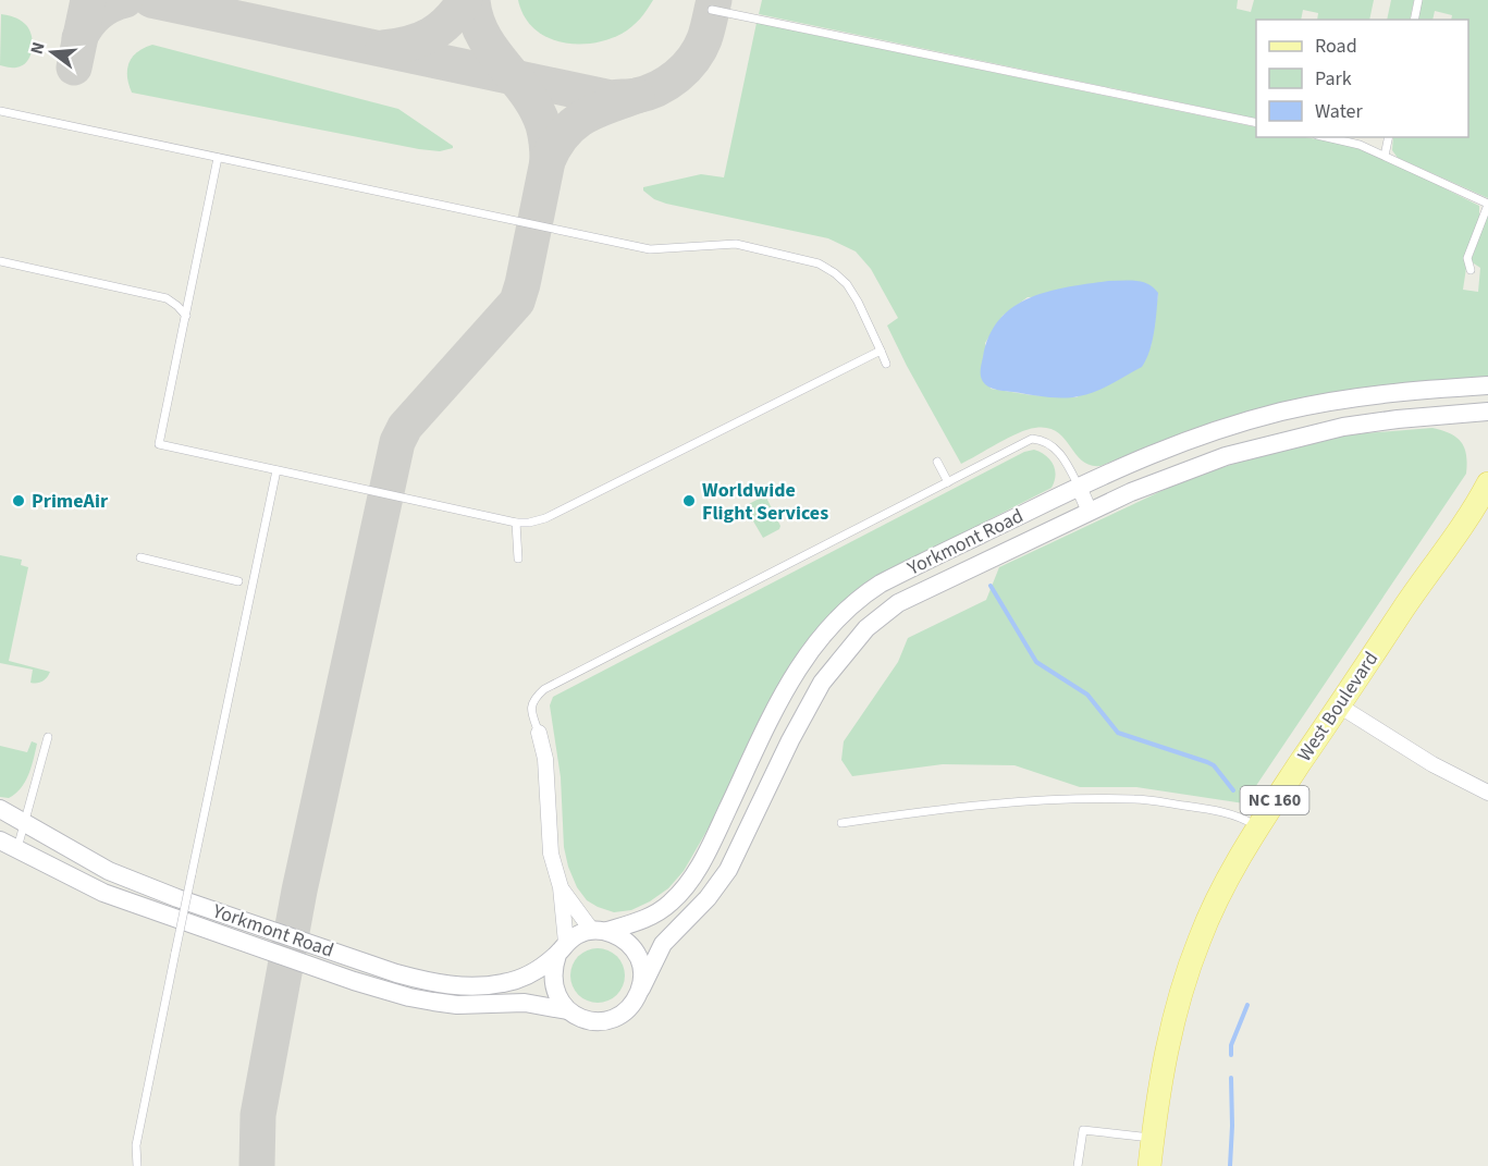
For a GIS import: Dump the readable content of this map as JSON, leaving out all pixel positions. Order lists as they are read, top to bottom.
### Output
{
  "streets": {
    "main road": ["West Boulevard", "NC 160"],
    "street": ["Yorkmont Road"]
  },
  "places": ["PrimeAir", "Worldwide Flight Services"],
  "legend": ["Road", "Park", "Water"],
  "north": "left"
}
